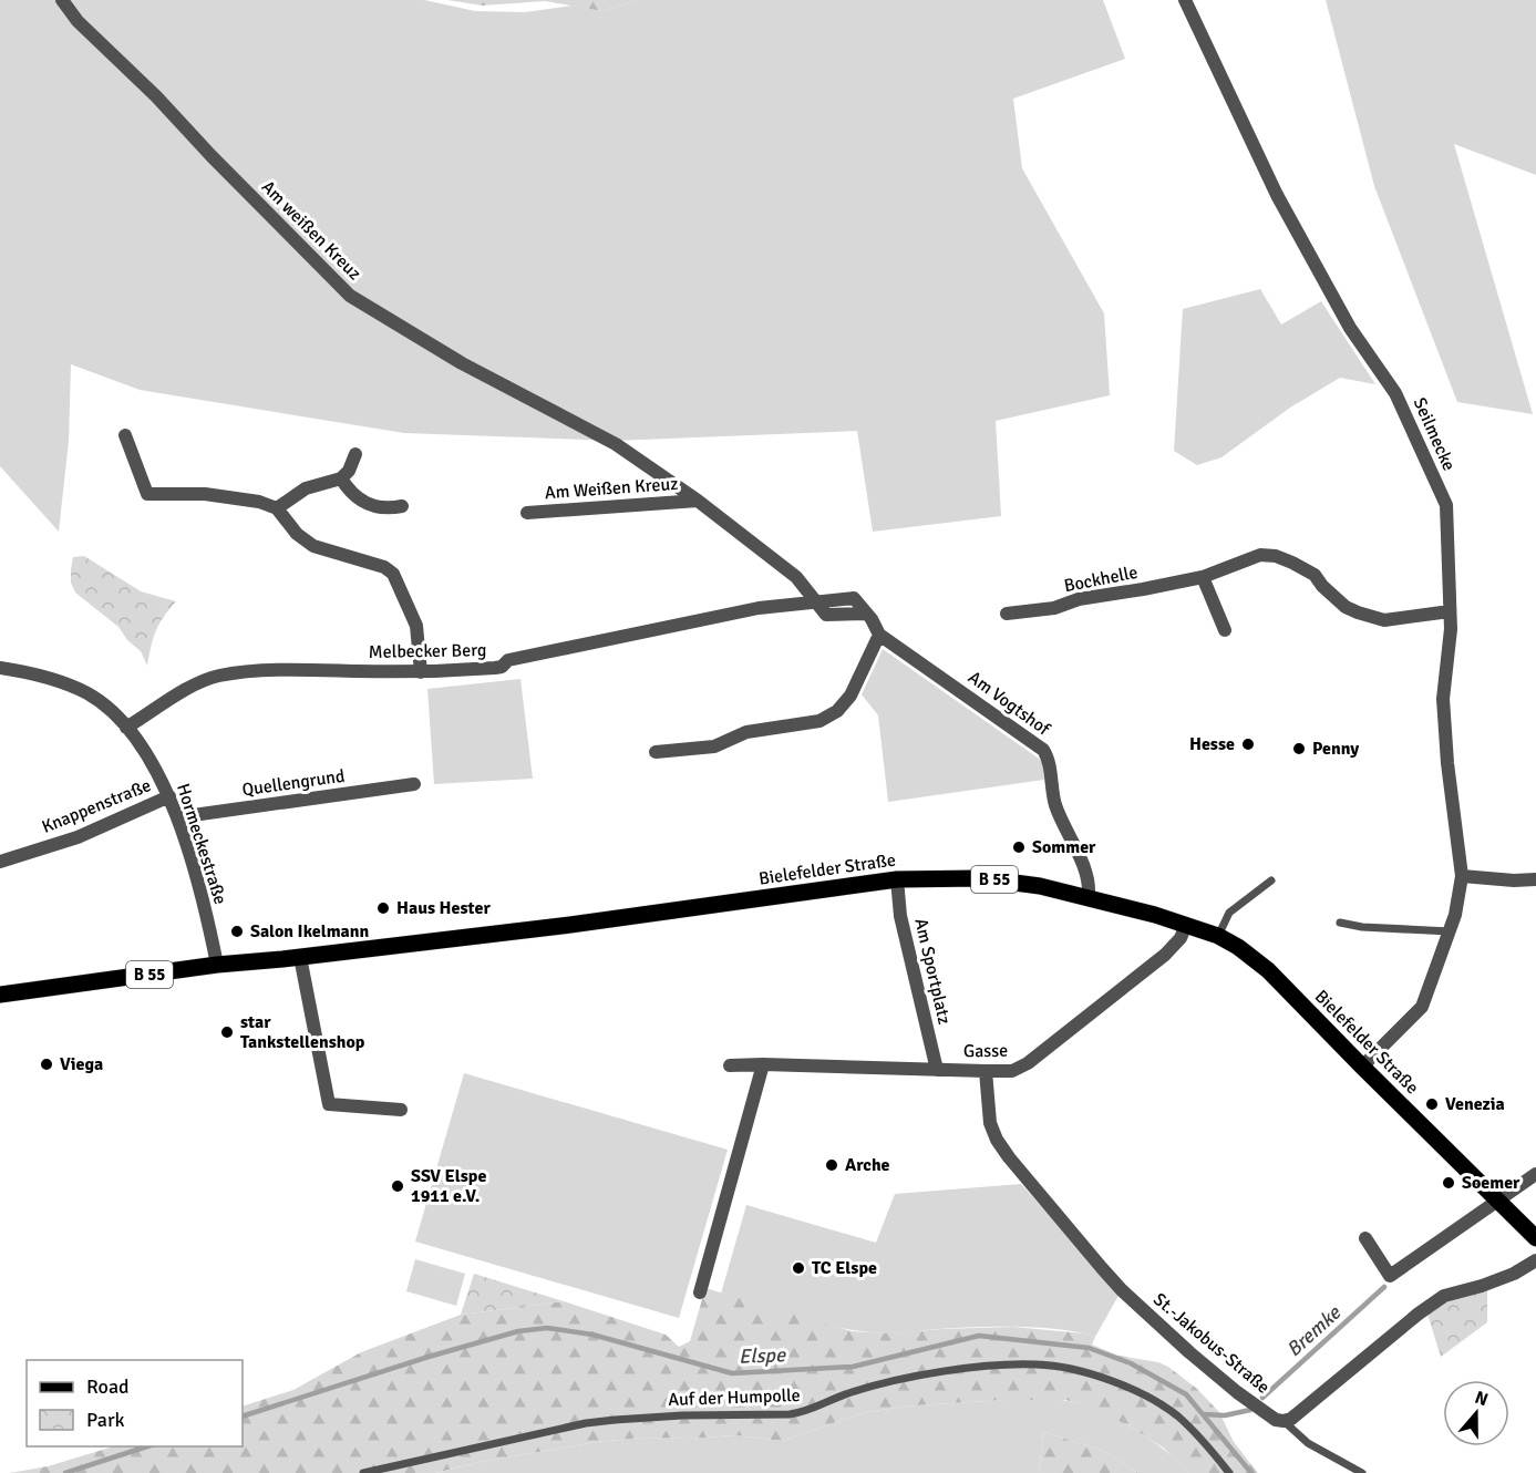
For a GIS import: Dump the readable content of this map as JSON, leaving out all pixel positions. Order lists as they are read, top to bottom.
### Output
{
  "streets": {
    "main road": ["Bielefelder Straße", "B 55"],
    "street": [
      "Am weißen Kreuz",
      "Seilmecke",
      "Am Weißen Kreuz",
      "Bockhelle",
      "Melbecker Berg",
      "Am Vogtshof",
      "Quellengrund",
      "Knappenstraße",
      "Hormeckestraße",
      "Am Sportplatz",
      "Gasse",
      "St.-Jakobus-Straße"
    ],
    "lane": ["Auf der Humpolle"]
  },
  "crossings": [
    ["Am weißen Kreuz", "Am Weißen Kreuz"],
    ["Seilmecke", "Bockhelle"],
    ["Seilmecke", "Bielefelder Straße"],
    ["Melbecker Berg", "Am Vogtshof"],
    ["Melbecker Berg", "Hormeckestraße"],
    ["Am Vogtshof", "Bielefelder Straße"],
    ["Quellengrund", "Hormeckestraße"],
    ["Knappenstraße", "Hormeckestraße"],
    ["Hormeckestraße", "Bielefelder Straße"],
    ["Bielefelder Straße", "Am Sportplatz"],
    ["Bielefelder Straße", "Gasse"],
    ["Am Sportplatz", "Gasse"],
    ["Gasse", "St.-Jakobus-Straße"]
  ],
  "water": ["Bremke", "Elspe"],
  "places": [
    "Hesse",
    "Penny",
    "Sommer",
    "Haus Hester",
    "Salon Ikelmann",
    "star Tankstellenshop",
    "Viega",
    "Venezia",
    "Arche",
    "Soemer",
    "SSV Elspe 1911 e.V.",
    "TC Elspe"
  ],
  "legend": ["Road", "Park"],
  "north": "top"
}
